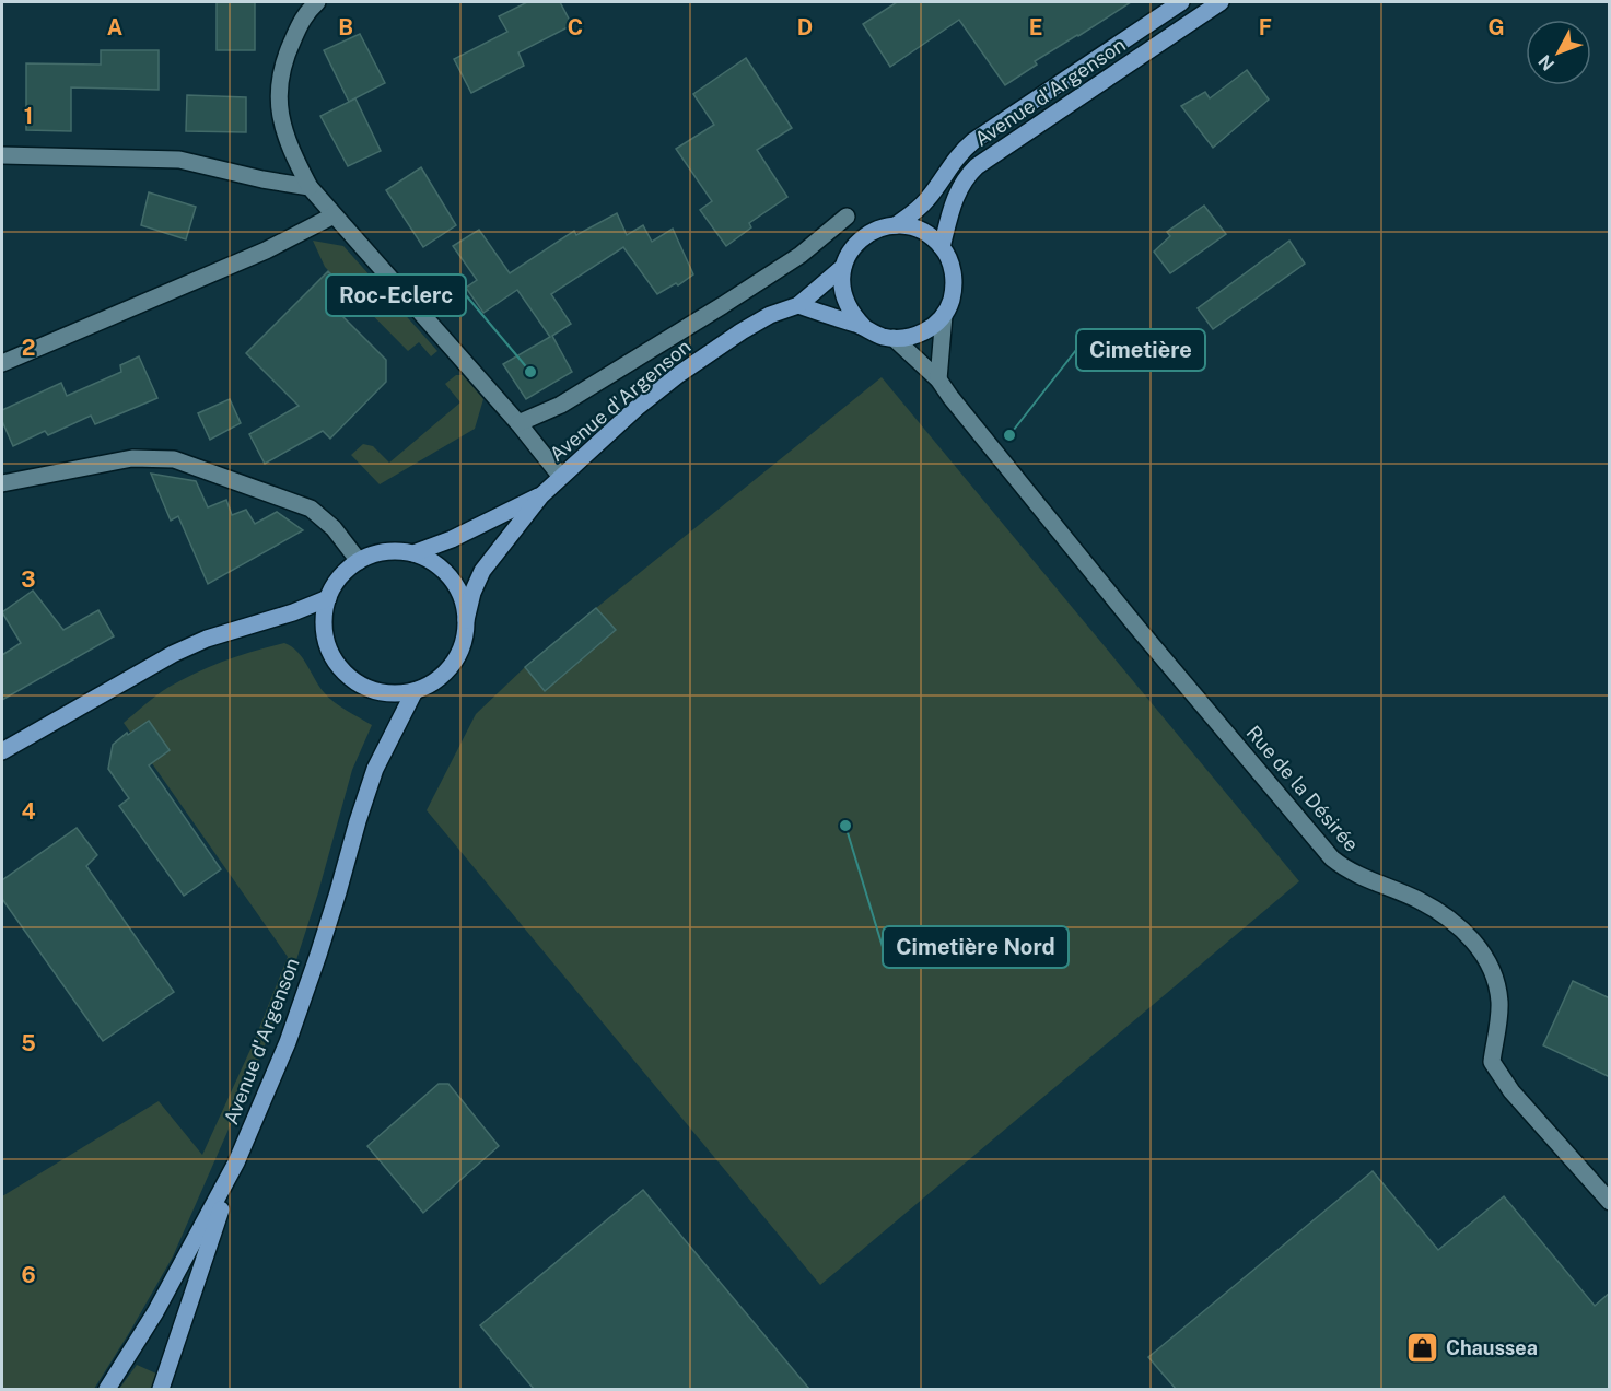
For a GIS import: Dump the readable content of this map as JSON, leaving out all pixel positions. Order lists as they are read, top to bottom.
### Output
{
  "streets": {
    "main road": ["Avenue d'Argenson"],
    "street": ["Rue de la Désirée"]
  },
  "crossings": [
    ["Avenue d'Argenson", "Rue de la Désirée"]
  ],
  "places": {
    "other": ["Roc-Eclerc", "Cimetière", "Cimetière Nord"],
    "shop": ["Chaussea"]
  },
  "north": "bottom left",
  "grid": {
    "columns": [
      "A",
      "B",
      "C",
      "D",
      "E",
      "F",
      "G"
    ],
    "rows": [
      "1",
      "2",
      "3",
      "4",
      "5",
      "6"
    ]
  }
}
